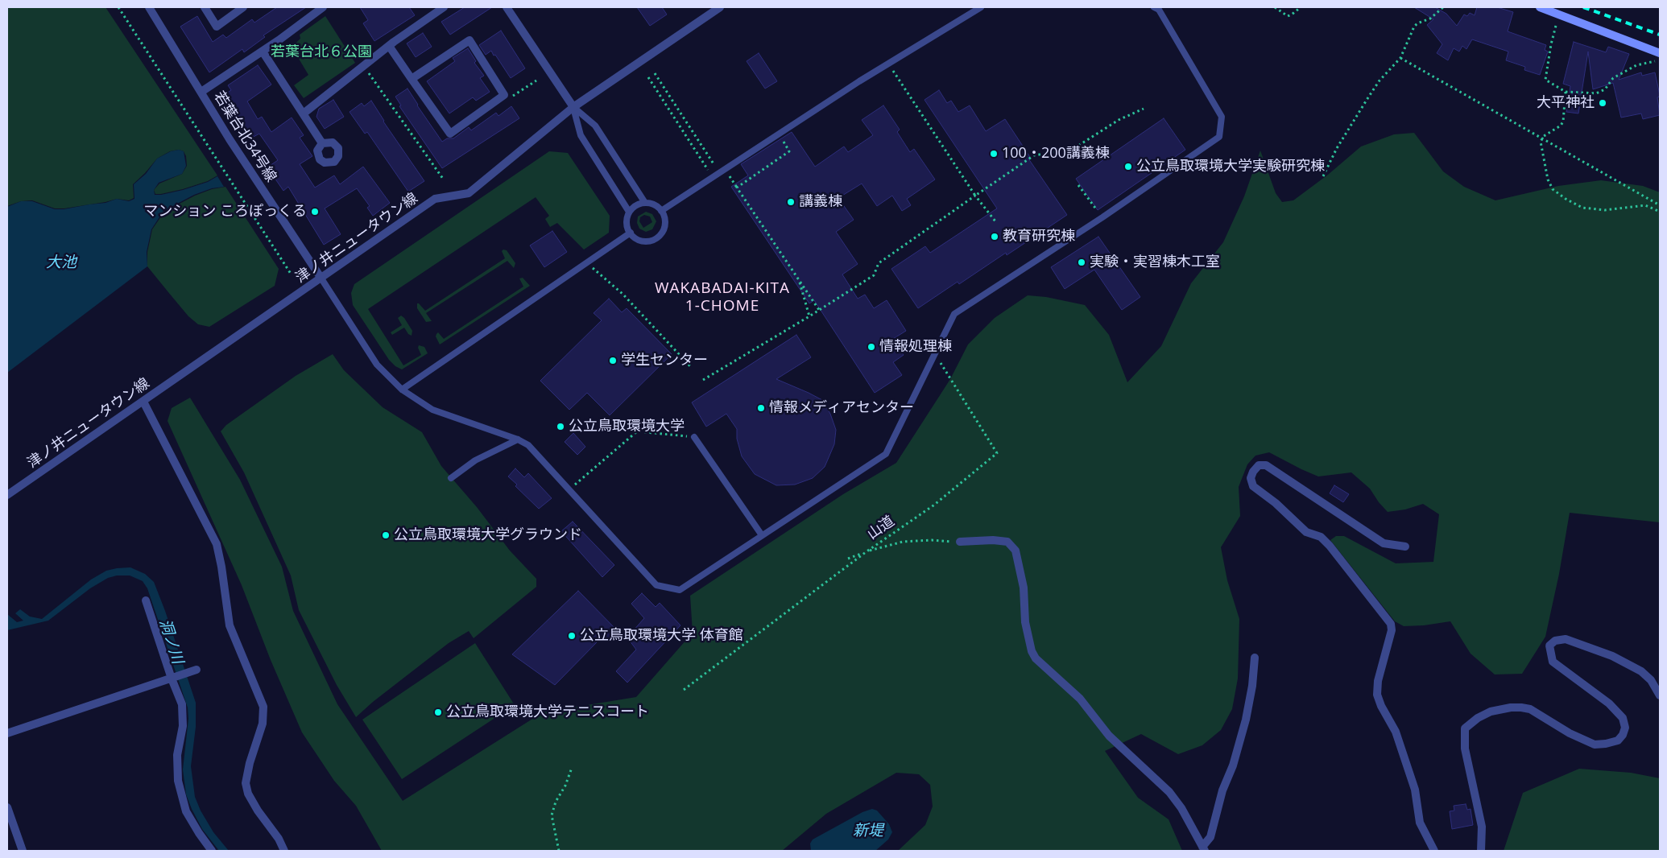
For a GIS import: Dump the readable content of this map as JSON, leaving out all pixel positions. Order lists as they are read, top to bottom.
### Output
{
  "streets": {
    "street": ["若葉台北34号線", "津ノ井ニュータウン線"],
    "path": ["山道"]
  },
  "crossings": [
    ["若葉台北34号線", "津ノ井ニュータウン線"]
  ],
  "districts": ["WAKABADAI-KITA 1-CHOME"],
  "water": ["大池", "洞ノ川", "新堤"],
  "parks": ["若葉台北６公園"],
  "places": [
    "大平神社",
    "100・200講義棟",
    "公立鳥取環境大学実験研究棟",
    "講義棟",
    "マンション ころぽっくる",
    "教育研究棟",
    "実験・実習棟木工室",
    "情報処理棟",
    "学生センター",
    "情報メディアセンター",
    "公立鳥取環境大学",
    "公立鳥取環境大学グラウンド",
    "公立鳥取環境大学 体育館",
    "公立鳥取環境大学テニスコート"
  ]
}
